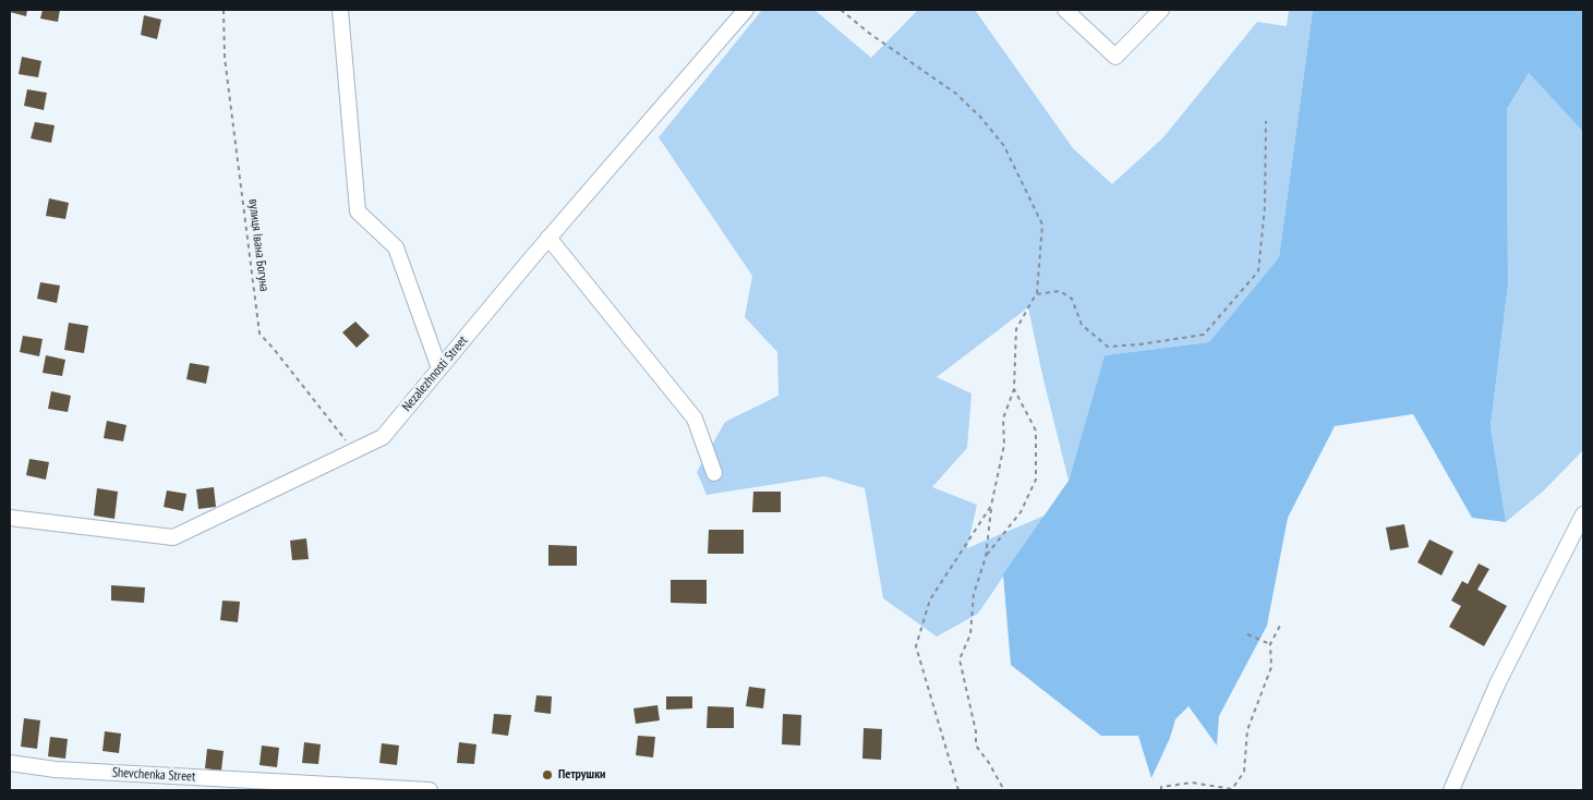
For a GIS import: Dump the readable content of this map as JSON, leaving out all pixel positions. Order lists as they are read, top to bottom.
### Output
{
  "streets": {
    "street": ["Nezalezhnosti Street", "Shevchenka Street"],
    "path": ["вулиця Івана Богуна"]
  },
  "crossings": [
    ["вулиця Івана Богуна", "Nezalezhnosti Street"]
  ],
  "places": ["Петрушки"]
}
